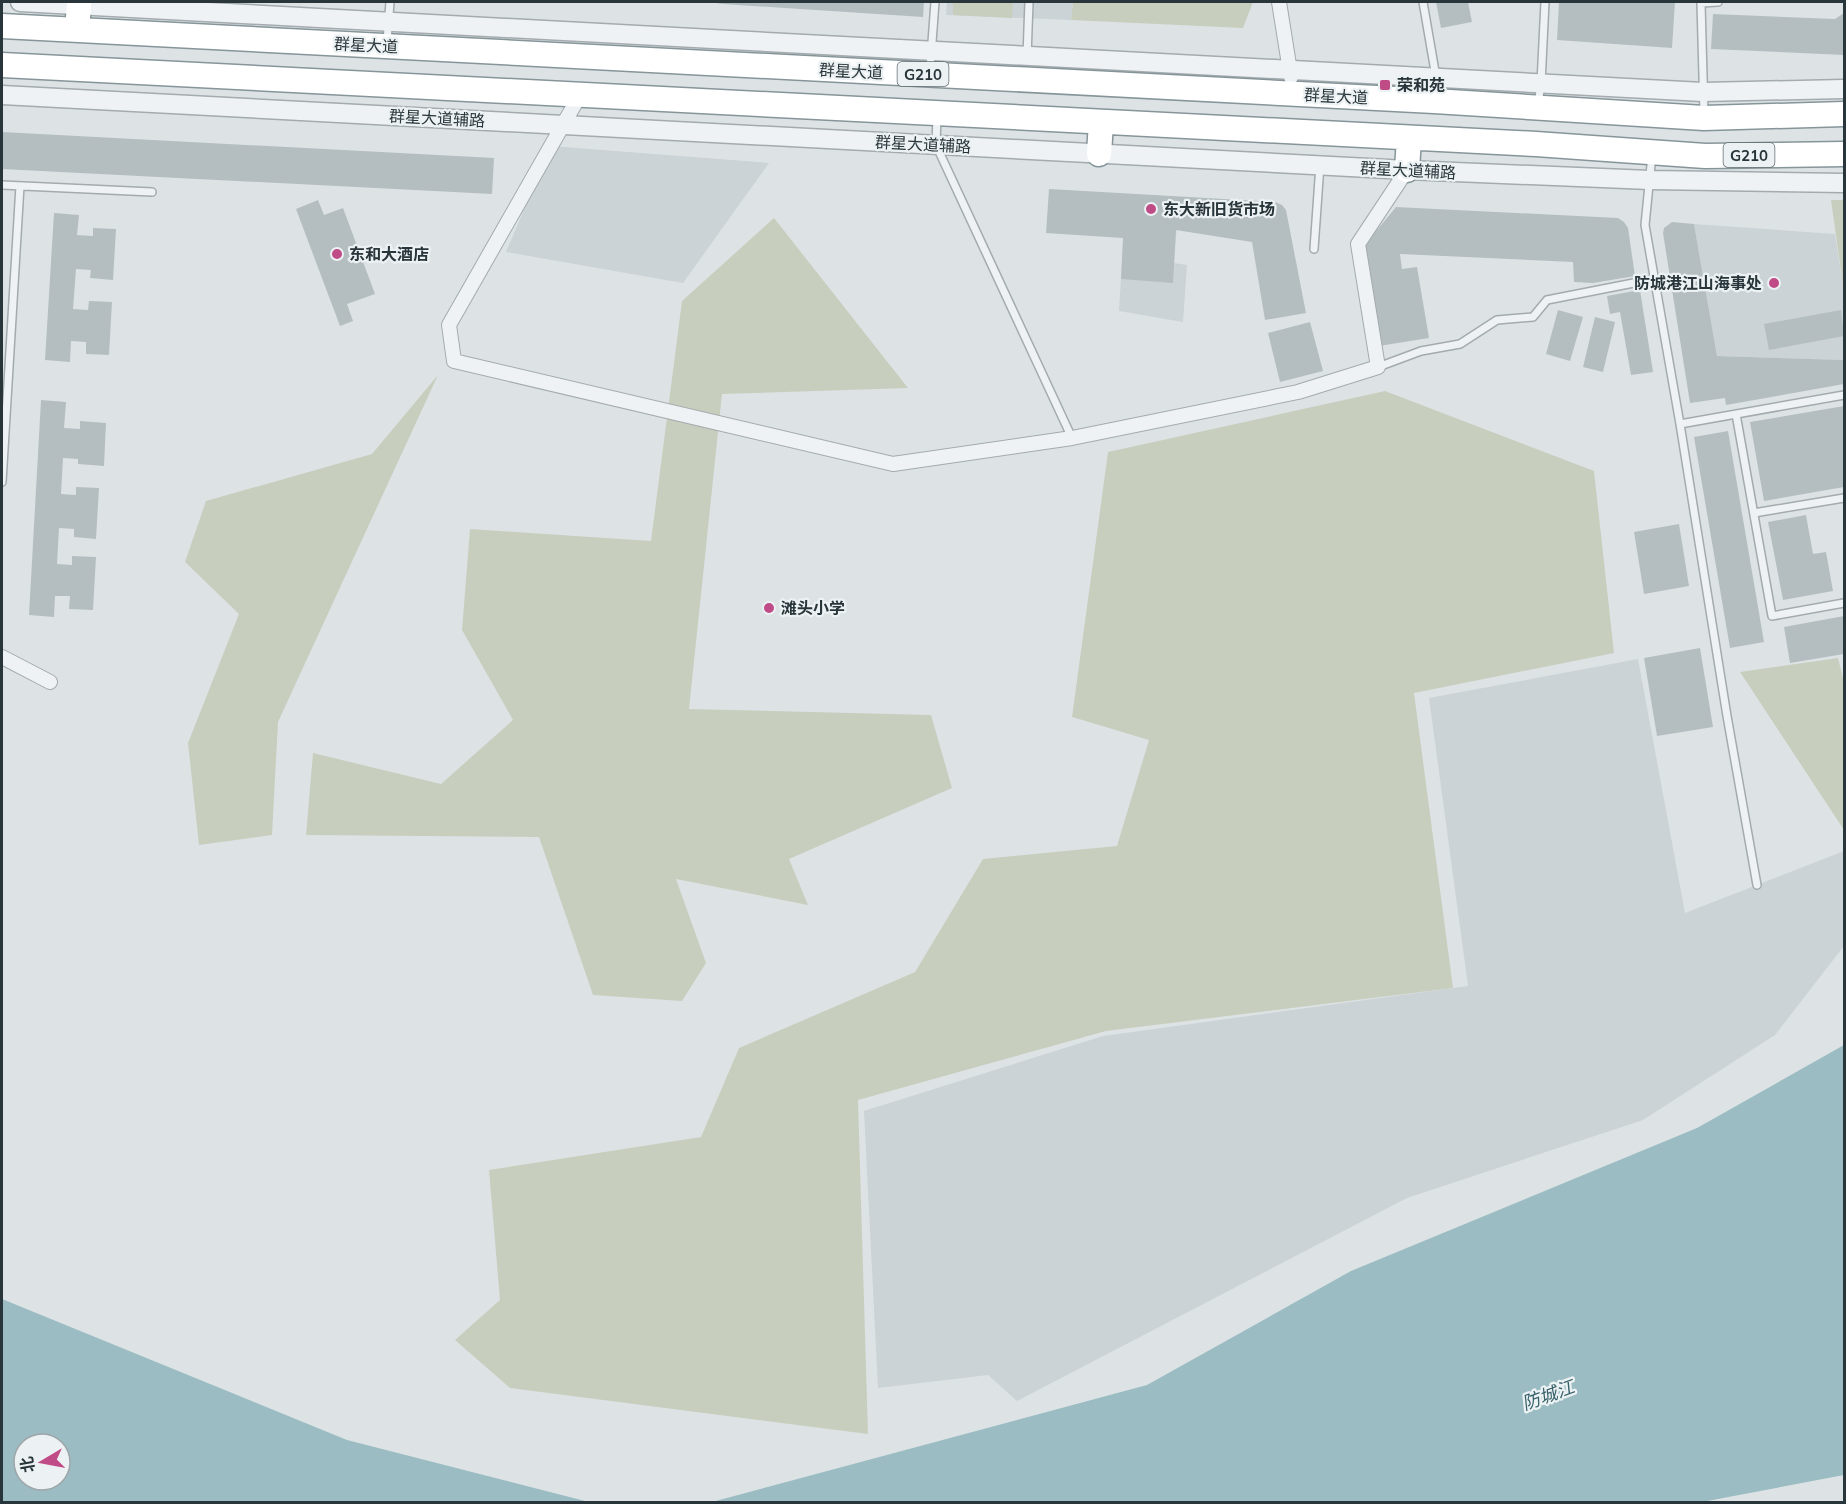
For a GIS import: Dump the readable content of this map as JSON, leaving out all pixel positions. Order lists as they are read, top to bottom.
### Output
{
  "streets": {
    "highway": ["群星大道", "G210"],
    "street": ["群星大道辅路"]
  },
  "water": ["防城江"],
  "places": {
    "transit": ["荣和苑"],
    "other": [
      "东大新旧货市场",
      "东和大酒店",
      "防城港江山海事处",
      "滩头小学"
    ]
  },
  "north": "left"
}
